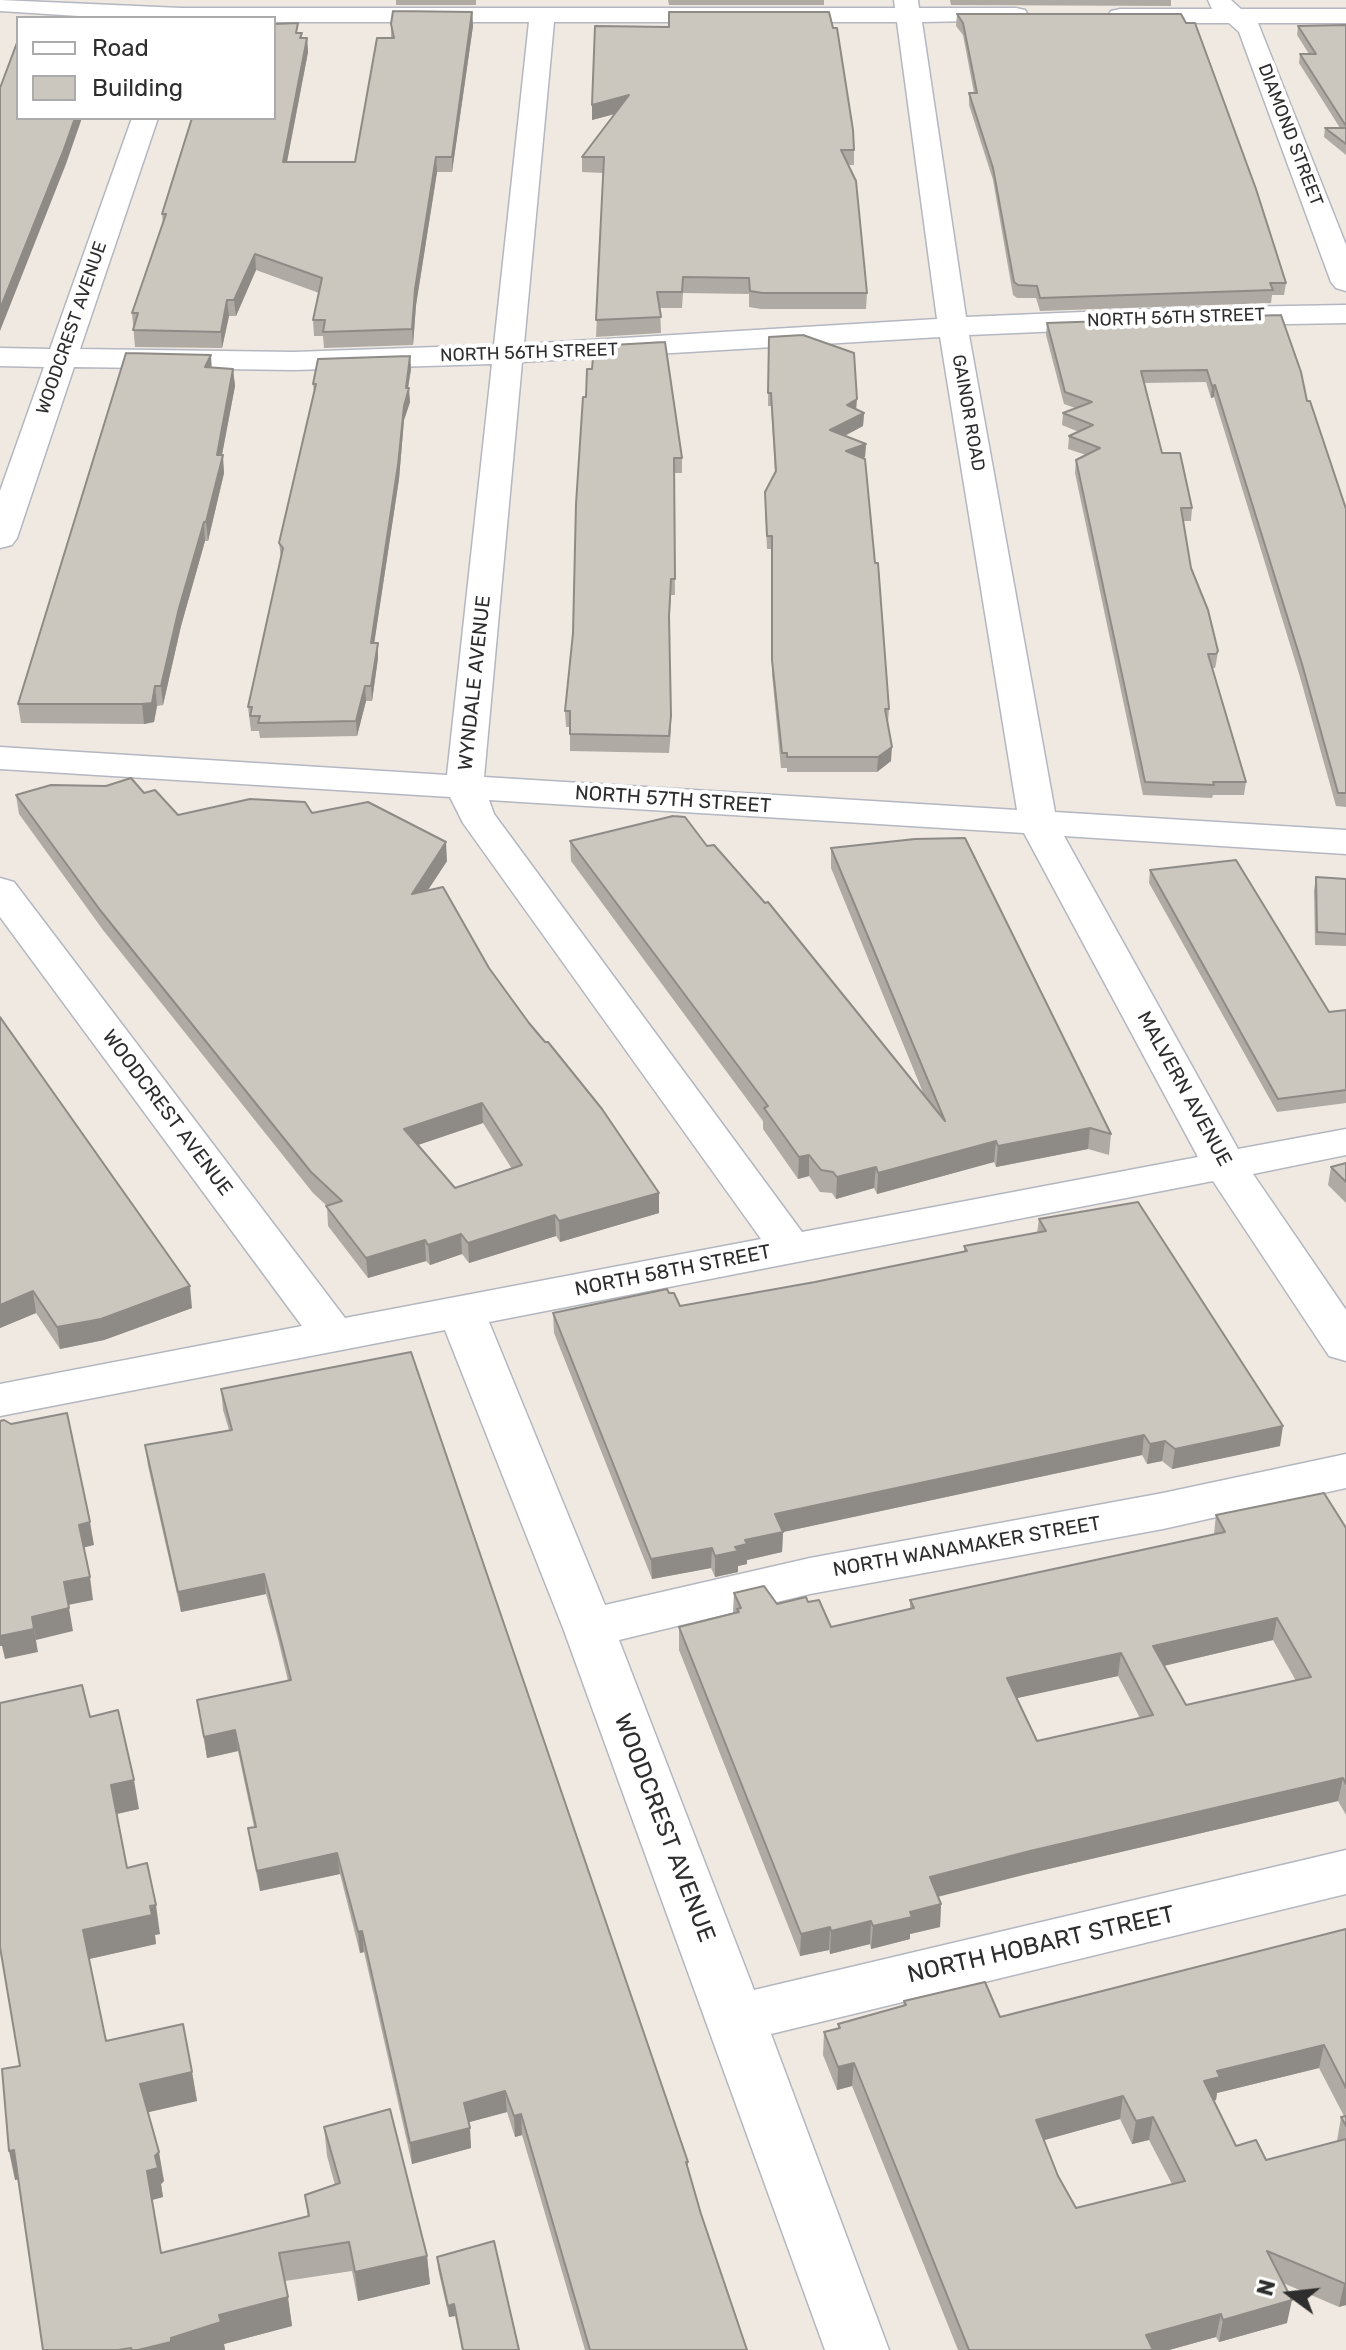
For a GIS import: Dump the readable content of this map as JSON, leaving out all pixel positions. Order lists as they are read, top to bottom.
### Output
{
  "streets": {
    "street": [
      "DIAMOND STREET",
      "NORTH 56TH STREET",
      "WOODCREST AVENUE",
      "GAINOR ROAD",
      "WYNDALE AVENUE",
      "NORTH 57TH STREET",
      "MALVERN AVENUE",
      "NORTH 58TH STREET",
      "NORTH WANAMAKER STREET",
      "NORTH HOBART STREET"
    ]
  },
  "crossings": [
    ["NORTH 56TH STREET", "WOODCREST AVENUE"],
    ["NORTH 56TH STREET", "GAINOR ROAD"],
    ["NORTH 56TH STREET", "WYNDALE AVENUE"],
    ["WOODCREST AVENUE", "NORTH 58TH STREET"],
    ["WOODCREST AVENUE", "NORTH WANAMAKER STREET"],
    ["WOODCREST AVENUE", "NORTH HOBART STREET"],
    ["GAINOR ROAD", "NORTH 57TH STREET"],
    ["GAINOR ROAD", "MALVERN AVENUE"],
    ["WYNDALE AVENUE", "NORTH 57TH STREET"],
    ["WYNDALE AVENUE", "NORTH 58TH STREET"],
    ["NORTH 57TH STREET", "MALVERN AVENUE"],
    ["MALVERN AVENUE", "NORTH 58TH STREET"]
  ],
  "legend": ["Road", "Building"],
  "north": "left"
}
